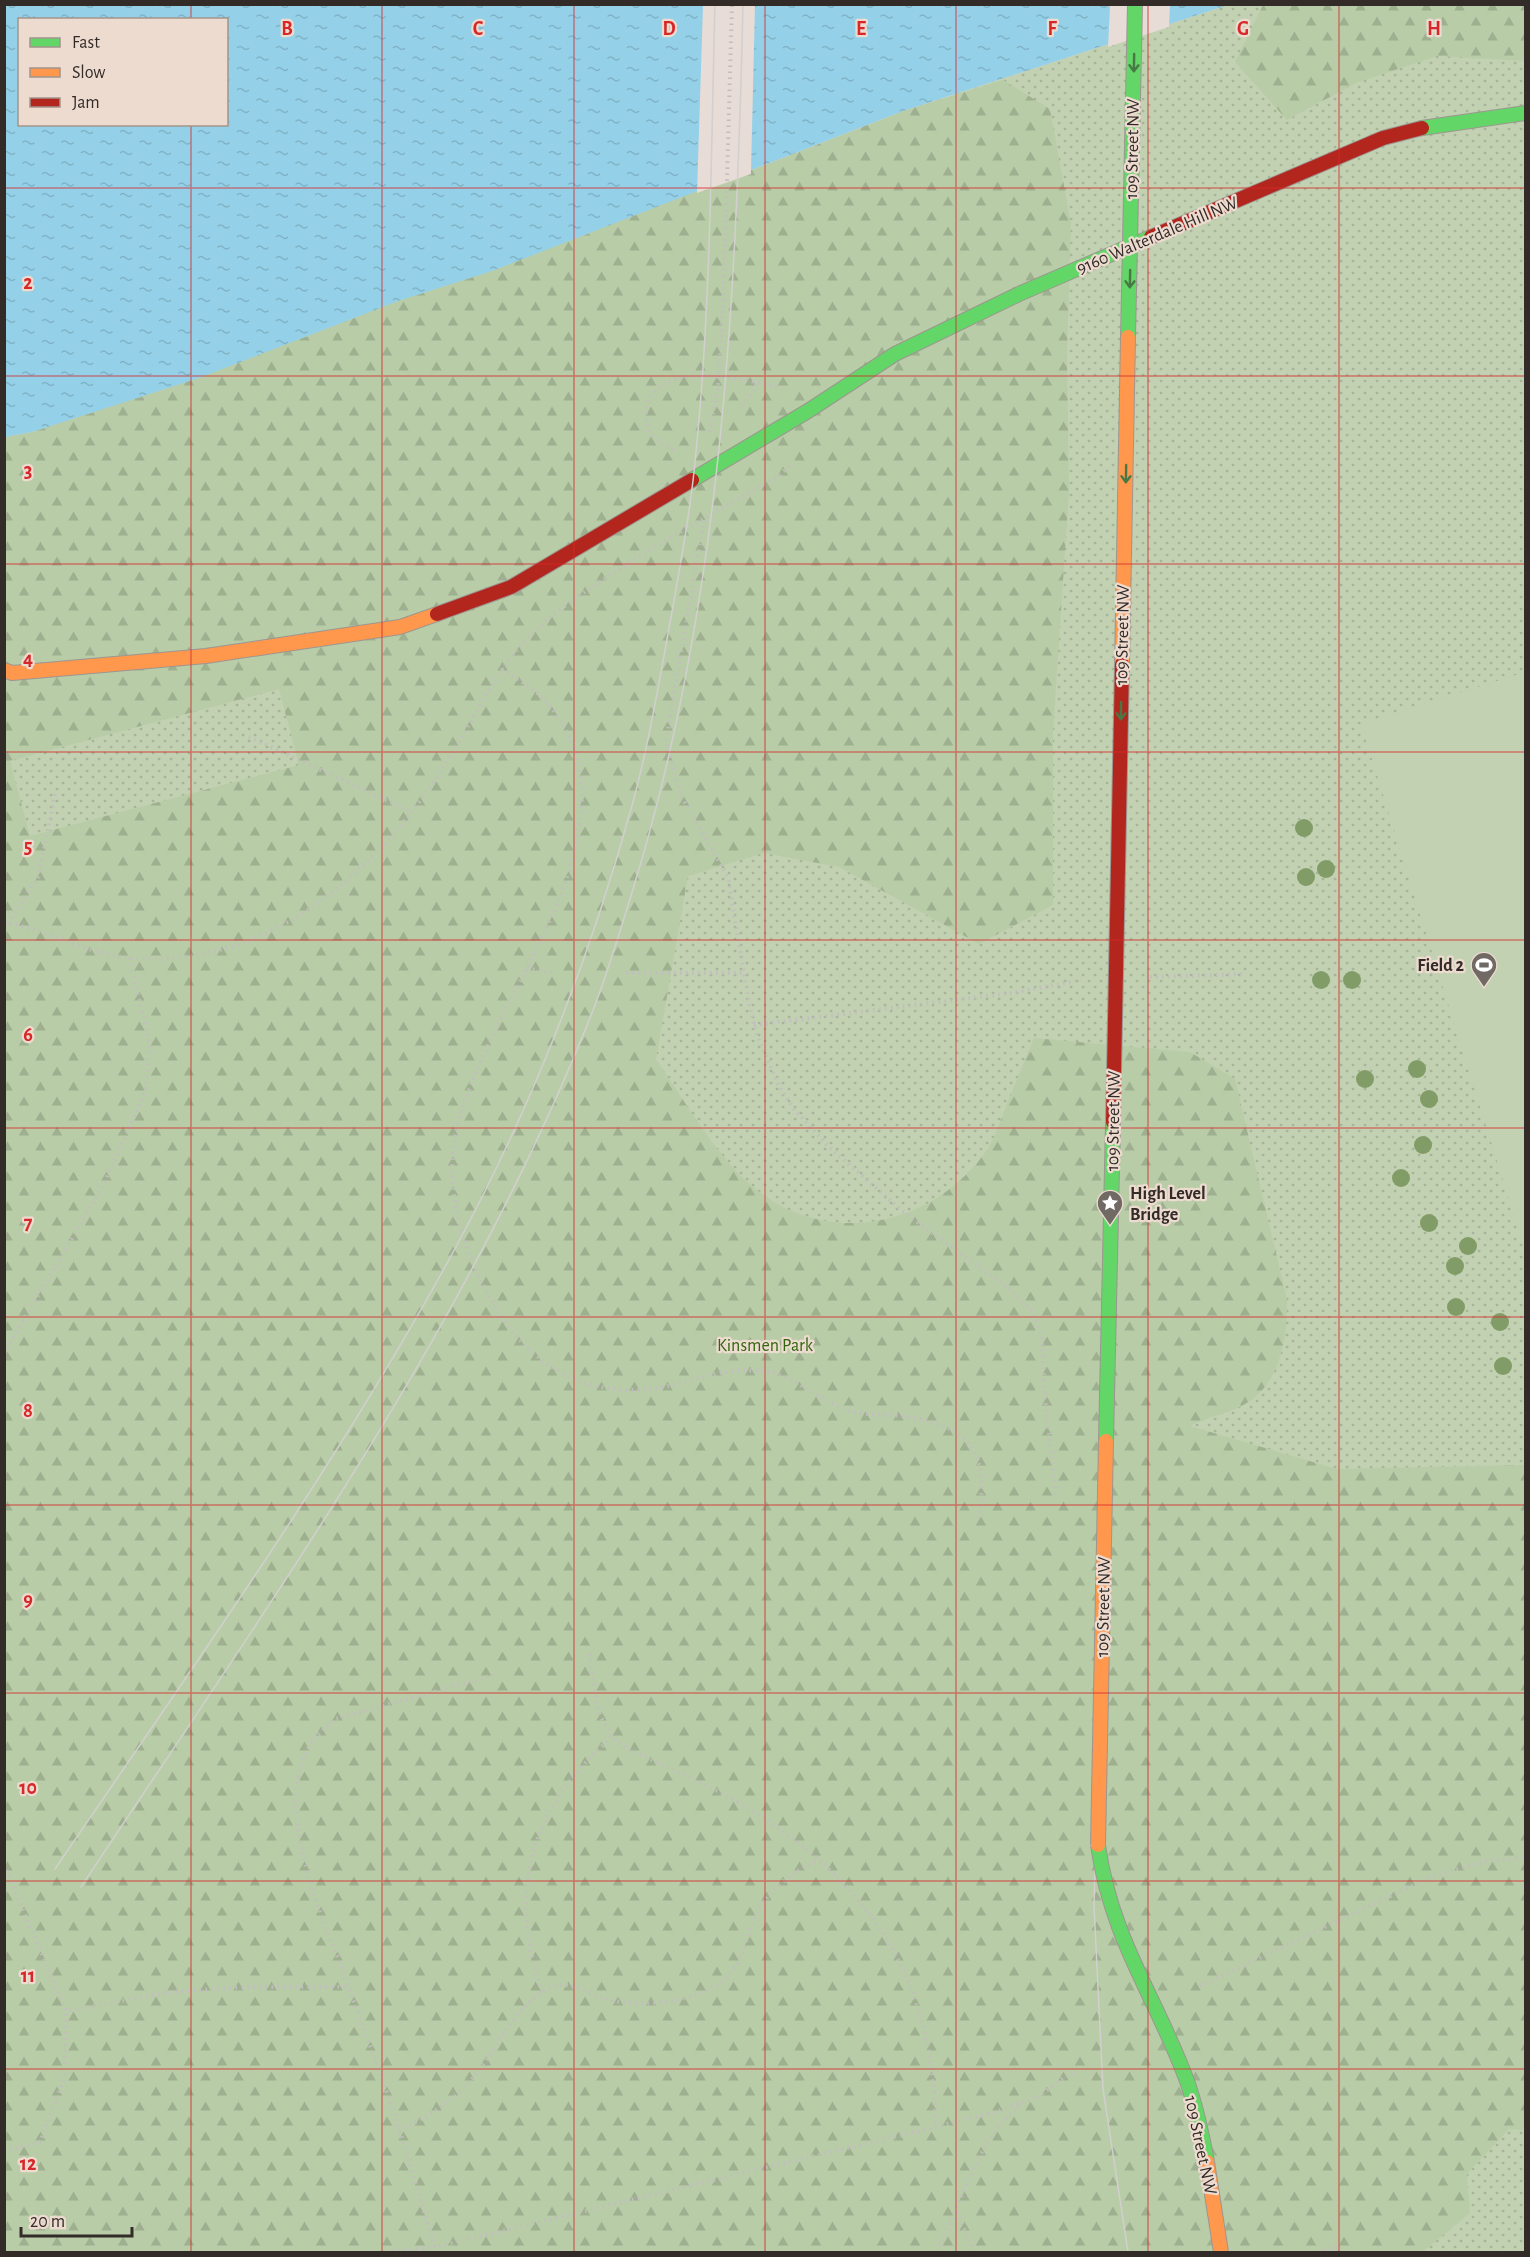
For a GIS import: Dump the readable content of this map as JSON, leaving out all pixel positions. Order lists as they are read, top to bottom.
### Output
{
  "streets": {
    "main road": ["109 Street NW", "9160 Walterdale Hill NW"]
  },
  "one_way": ["109 Street NW"],
  "parks": ["Kinsmen Park"],
  "places": {
    "sports": ["Field 2"],
    "place": ["High Level Bridge"]
  },
  "legend": ["Fast", "Slow", "Jam"],
  "scale_bar": "20 m",
  "grid": {
    "columns": [
      "B",
      "C",
      "D",
      "E",
      "F",
      "G",
      "H"
    ],
    "rows": [
      "2",
      "3",
      "4",
      "5",
      "6",
      "7",
      "8",
      "9",
      "10",
      "11",
      "12"
    ]
  }
}
